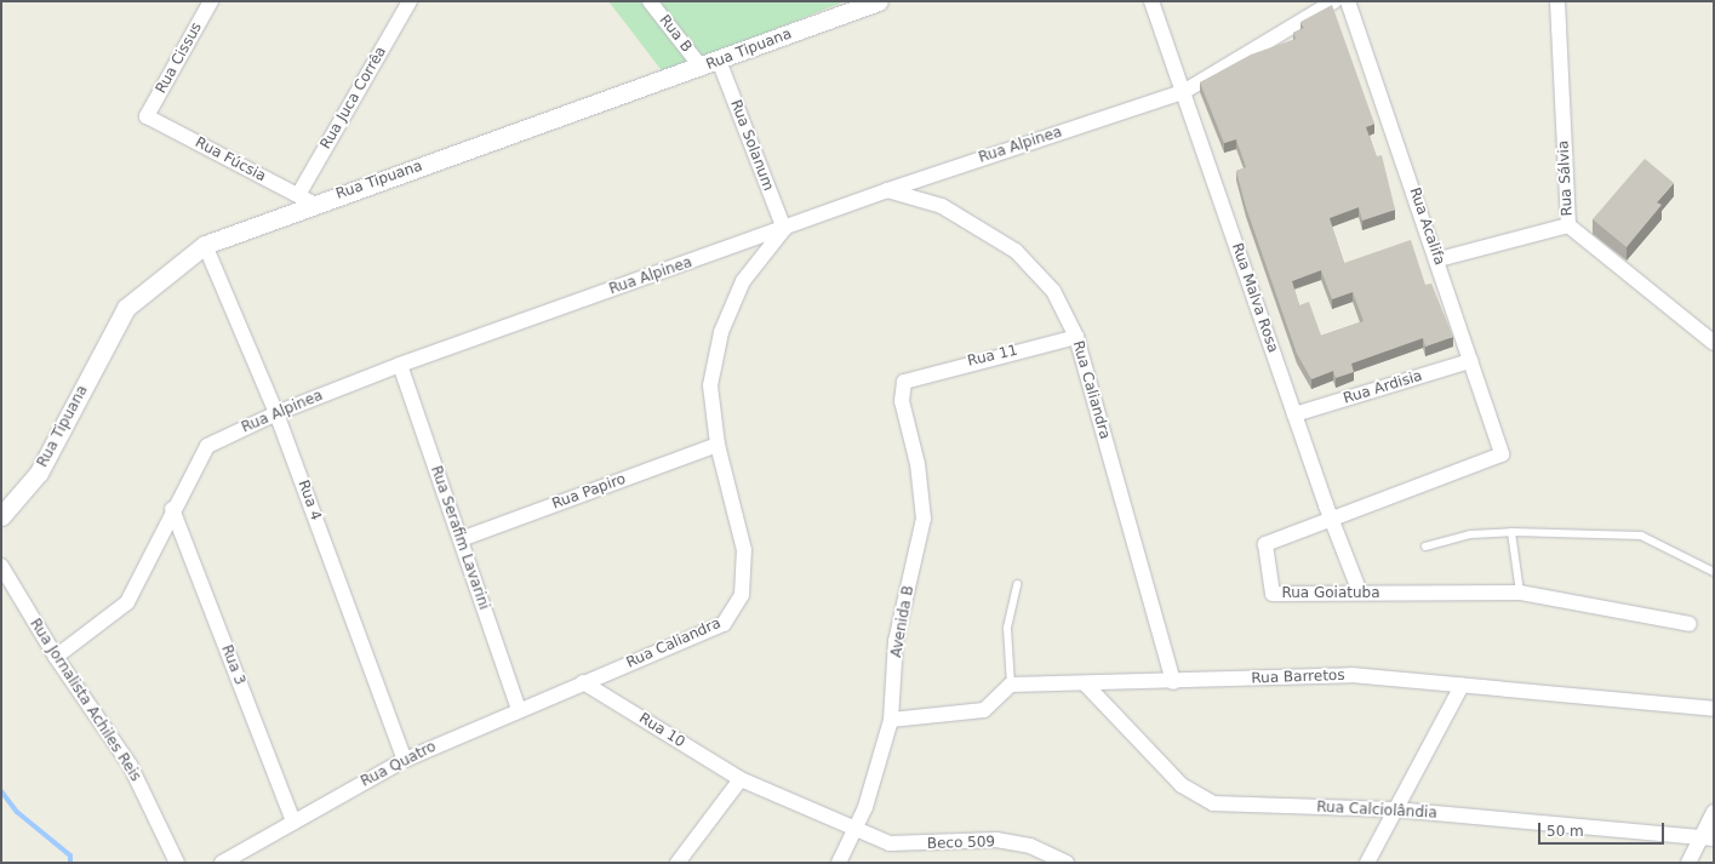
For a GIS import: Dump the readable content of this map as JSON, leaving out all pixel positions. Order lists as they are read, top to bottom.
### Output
{
  "streets": {
    "street": [
      "Rua B",
      "Rua Tipuana",
      "Rua Cissus",
      "Rua Juca Corrêa",
      "Rua Solanum",
      "Rua Alpinea",
      "Rua Fúcsia",
      "Rua Sálvia",
      "Rua Acalifa",
      "Rua Malva Rosa",
      "Rua 11",
      "Rua Ardisia",
      "Rua Caliandra",
      "Rua Papiro",
      "Rua 4",
      "Rua Serafim Lavarini",
      "Rua Goiatuba",
      "Avenida B",
      "Rua 3",
      "Rua Barretos",
      "Rua Jornalista Achiles Reis",
      "Rua 10",
      "Rua Quatro",
      "Rua Calciolândia",
      "Beco 509"
    ]
  },
  "crossings": [
    ["Rua B", "Rua Tipuana"],
    ["Rua Tipuana", "Rua Solanum"],
    ["Rua Tipuana", "Rua Fúcsia"],
    ["Rua Tipuana", "Rua 4"],
    ["Rua Cissus", "Rua Fúcsia"],
    ["Rua Juca Corrêa", "Rua Fúcsia"],
    ["Rua Solanum", "Rua Alpinea"],
    ["Rua Solanum", "Rua Caliandra"],
    ["Rua Alpinea", "Rua Malva Rosa"],
    ["Rua Alpinea", "Rua Caliandra"],
    ["Rua Alpinea", "Rua 4"],
    ["Rua Alpinea", "Rua Serafim Lavarini"],
    ["Rua Alpinea", "Rua 3"],
    ["Rua Alpinea", "Rua Jornalista Achiles Reis"],
    ["Rua Acalifa", "Rua Ardisia"],
    ["Rua Acalifa", "Rua Goiatuba"],
    ["Rua Malva Rosa", "Rua Ardisia"],
    ["Rua Malva Rosa", "Rua Goiatuba"],
    ["Rua 11", "Rua Caliandra"],
    ["Rua 11", "Avenida B"],
    ["Rua Caliandra", "Rua Papiro"],
    ["Rua Caliandra", "Rua Barretos"],
    ["Rua Caliandra", "Rua 10"],
    ["Rua Caliandra", "Rua Quatro"],
    ["Rua Papiro", "Rua Serafim Lavarini"],
    ["Rua 4", "Rua Quatro"],
    ["Rua Serafim Lavarini", "Rua Quatro"],
    ["Avenida B", "Rua 10"],
    ["Avenida B", "Beco 509"],
    ["Rua 3", "Rua Quatro"],
    ["Rua Barretos", "Rua Calciolândia"],
    ["Rua 10", "Rua Quatro"],
    ["Rua 10", "Beco 509"]
  ],
  "scale_bar": "50 m"
}
